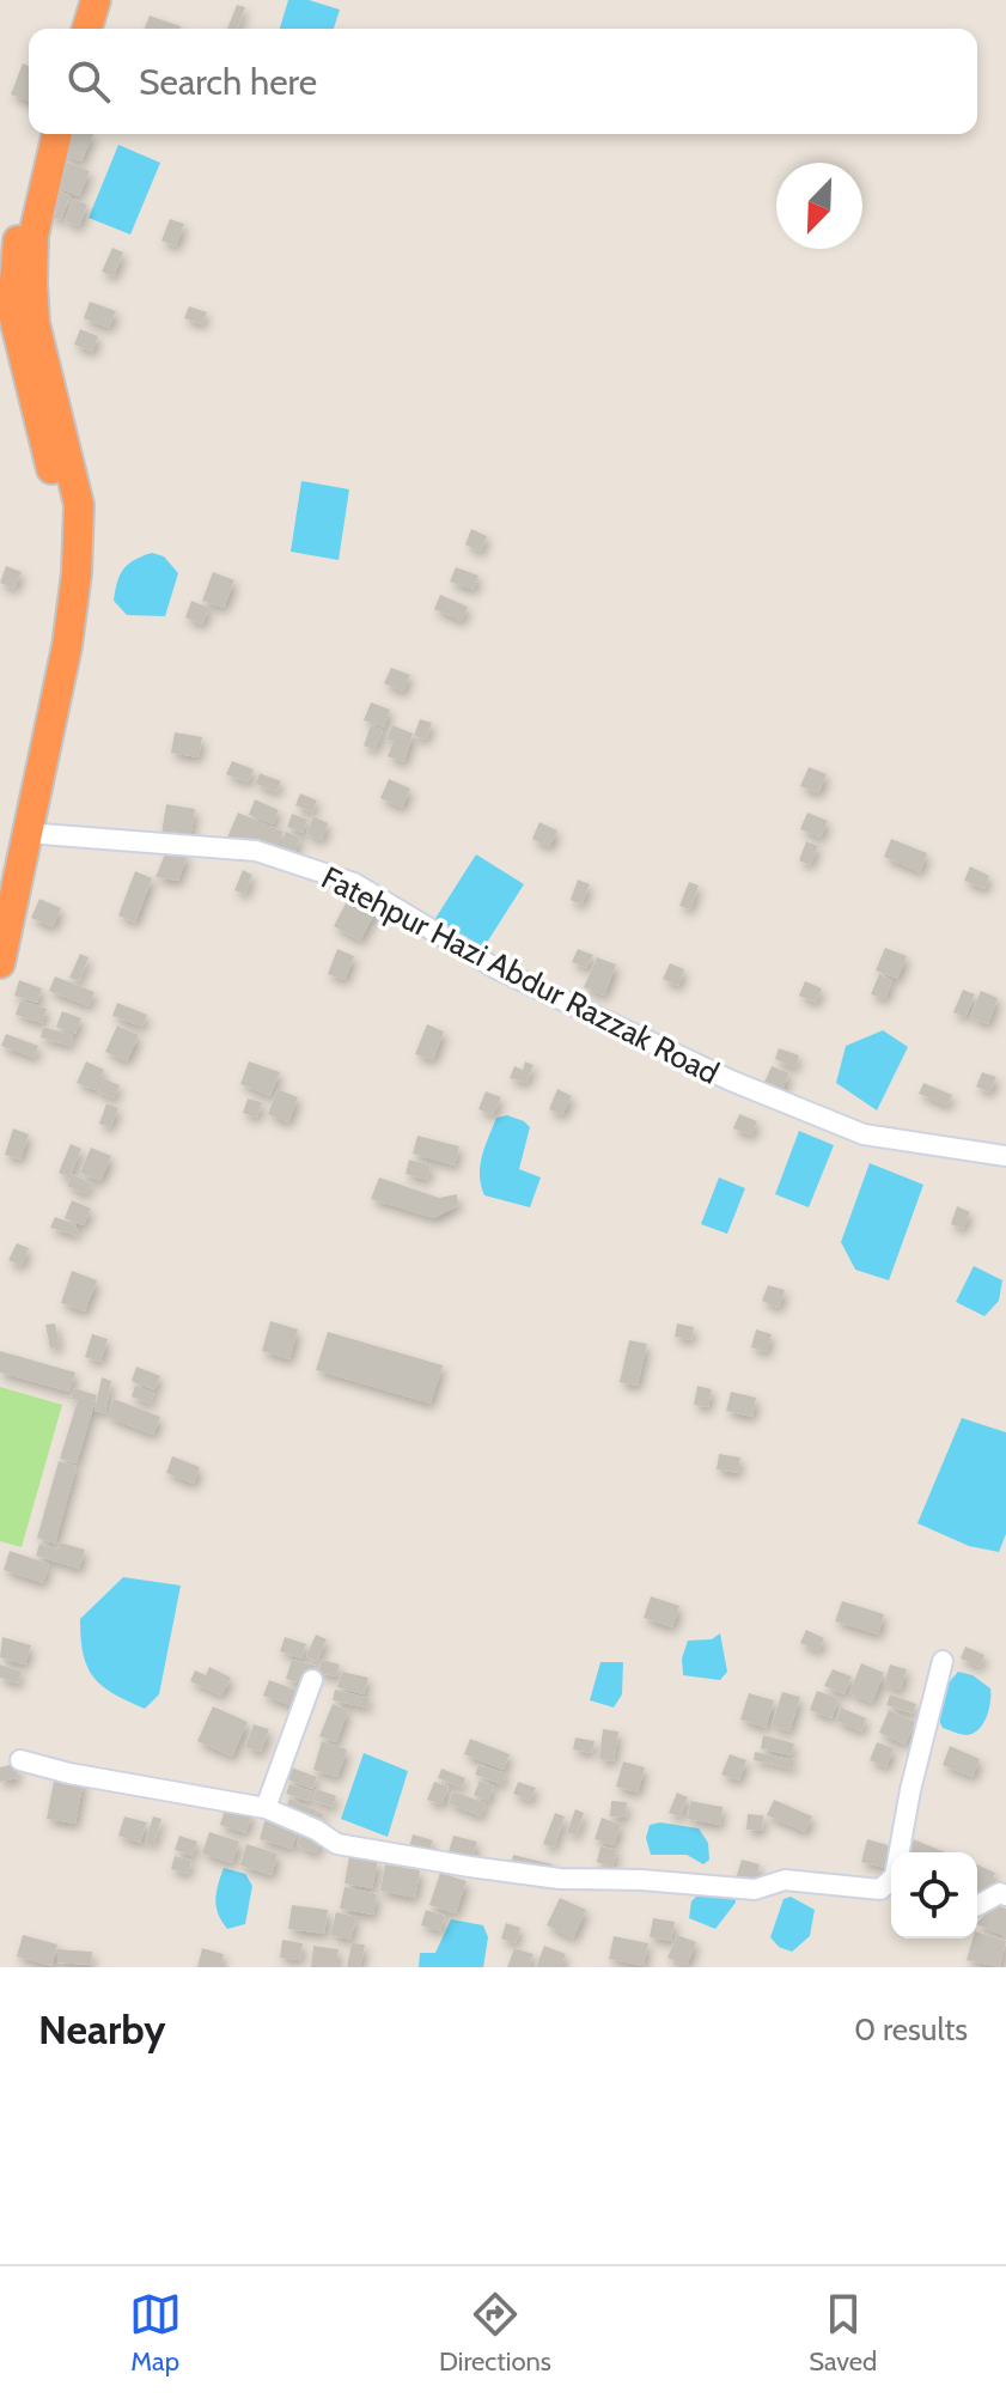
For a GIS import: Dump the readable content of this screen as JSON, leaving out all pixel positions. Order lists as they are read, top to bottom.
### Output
{
  "streets": {
    "street": ["Fatehpur Hazi Abdur Razzak Road"]
  },
  "north": "bottom left",
  "page": {
    "search": "Search here",
    "heading": ["Nearby", "0 results"],
    "nav": ["Map", "Directions", "Saved"]
  }
}
